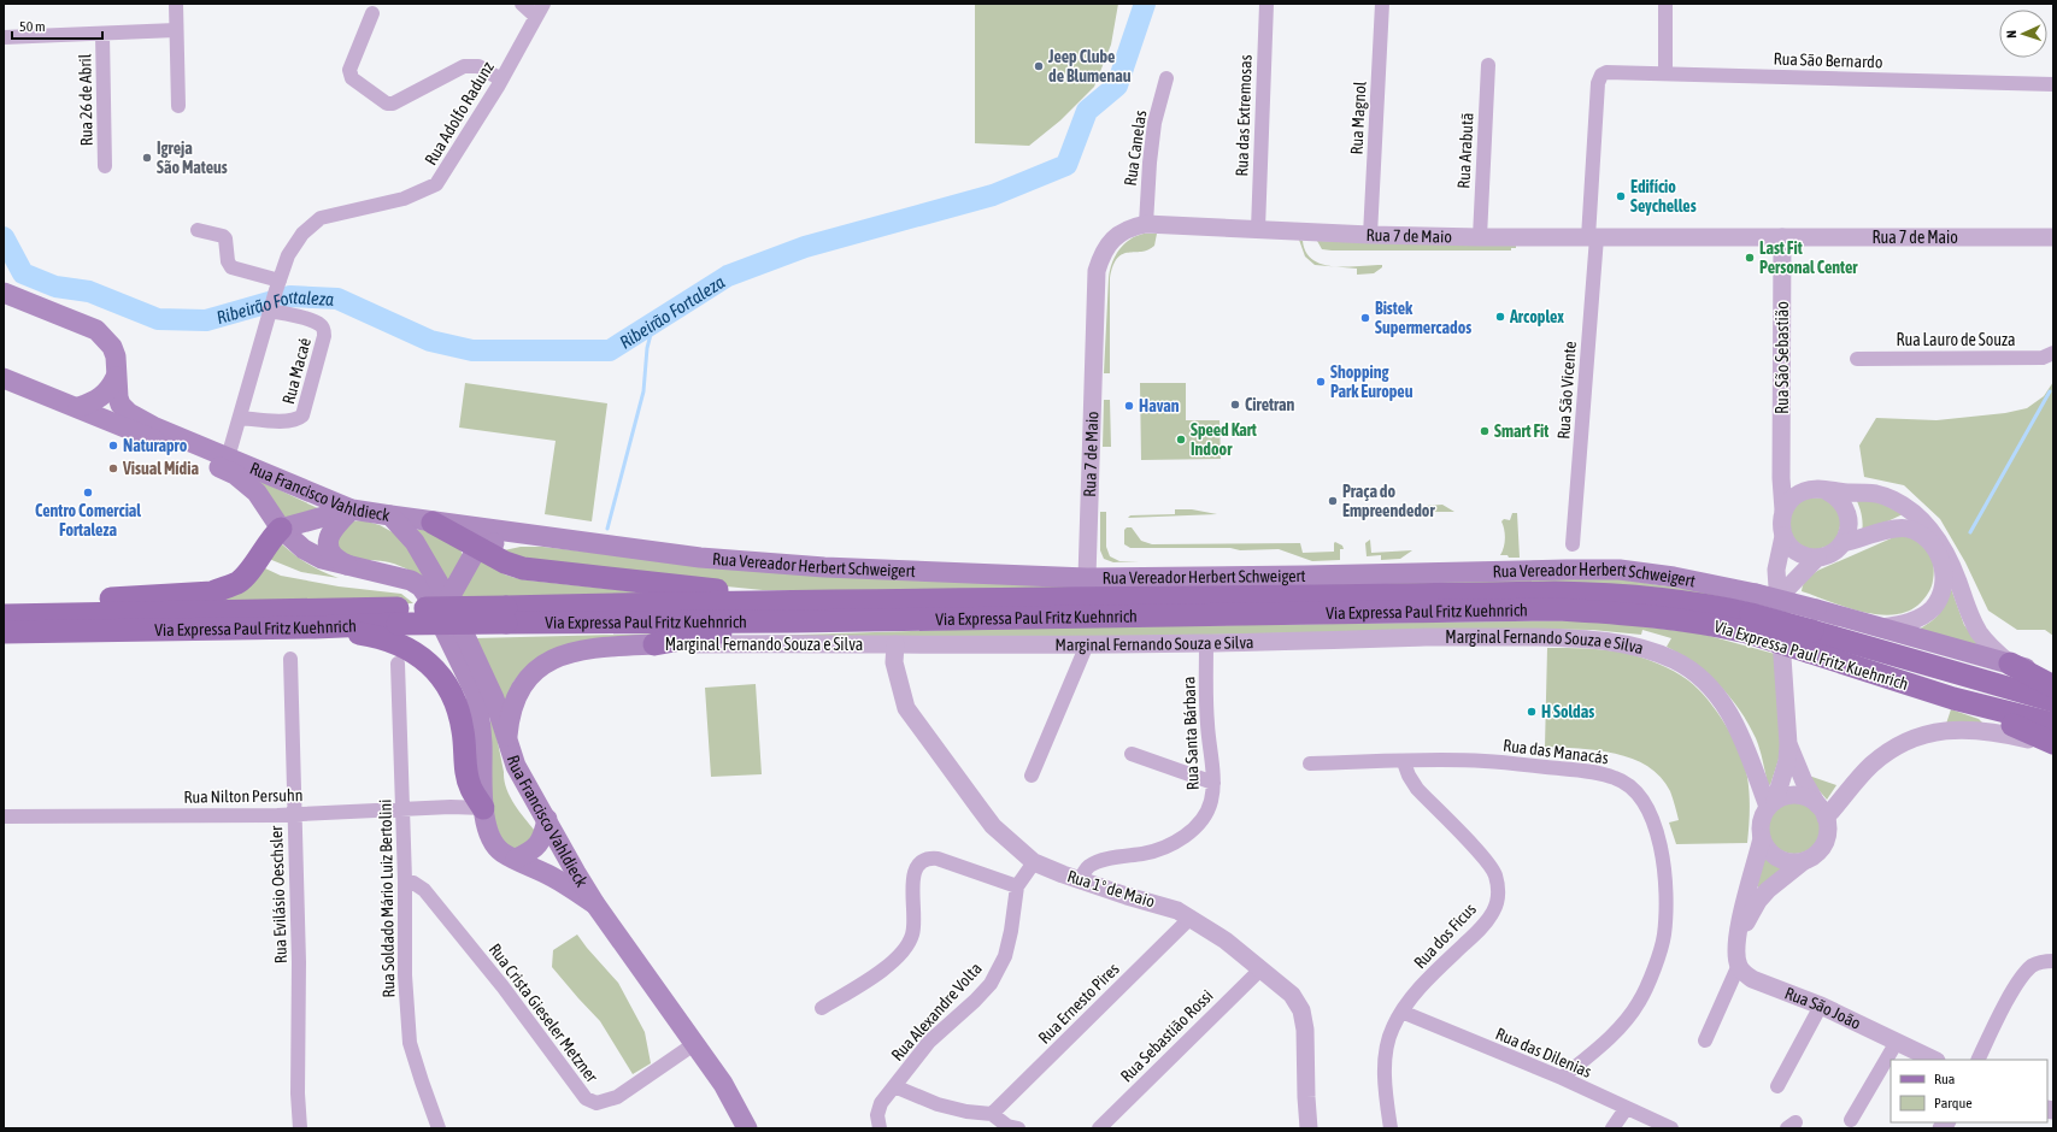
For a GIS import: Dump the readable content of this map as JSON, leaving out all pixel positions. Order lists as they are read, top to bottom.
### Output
{
  "streets": {
    "main road": [
      "Rua Francisco Vahldieck",
      "Rua Vereador Herbert Schweigert",
      "Via Expressa Paul Fritz Kuehnrich",
      "Marginal Fernando Souza e Silva"
    ],
    "street": [
      "Rua São Bernardo",
      "Rua 26 de Abril",
      "Rua Adolfo Radunz",
      "Rua das Extremosas",
      "Rua Magnol",
      "Rua Canelas",
      "Rua Arabutã",
      "Rua 7 de Maio",
      "Rua Lauro de Souza",
      "Rua São Sebastião",
      "Rua Macaé",
      "Rua São Vicente",
      "Rua Santa Bárbara",
      "Rua das Manacás",
      "Rua Nilton Persuhn",
      "Rua 1º de Maio",
      "Rua Evilásio Oeschsler",
      "Rua Soldado Mário Luiz Bertolini",
      "Rua dos Ficus",
      "Rua Ernesto Pires",
      "Rua São João",
      "Rua Alexandre Volta",
      "Rua Crista Gieseler Metzner",
      "Rua Sebastião Rossi",
      "Rua das Dilenias"
    ]
  },
  "crossings": [
    ["Rua São Bernardo", "Rua São Vicente"],
    ["Rua Adolfo Radunz", "Rua Macaé"],
    ["Rua Adolfo Radunz", "Rua Francisco Vahldieck"],
    ["Rua das Extremosas", "Rua 7 de Maio"],
    ["Rua Magnol", "Rua 7 de Maio"],
    ["Rua Canelas", "Rua 7 de Maio"],
    ["Rua Arabutã", "Rua 7 de Maio"],
    ["Rua 7 de Maio", "Rua São Sebastião"],
    ["Rua 7 de Maio", "Rua São Vicente"],
    ["Rua 7 de Maio", "Rua Vereador Herbert Schweigert"],
    ["Rua Francisco Vahldieck", "Rua Vereador Herbert Schweigert"],
    ["Rua Francisco Vahldieck", "Marginal Fernando Souza e Silva"],
    ["Rua Francisco Vahldieck", "Rua Nilton Persuhn"],
    ["Rua Francisco Vahldieck", "Rua Crista Gieseler Metzner"],
    ["Rua Vereador Herbert Schweigert", "Via Expressa Paul Fritz Kuehnrich"],
    ["Marginal Fernando Souza e Silva", "Rua Santa Bárbara"],
    ["Marginal Fernando Souza e Silva", "Rua 1º de Maio"],
    ["Rua Santa Bárbara", "Rua 1º de Maio"],
    ["Rua das Manacás", "Rua dos Ficus"],
    ["Rua das Manacás", "Rua das Dilenias"],
    ["Rua Nilton Persuhn", "Rua Evilásio Oeschsler"],
    ["Rua Nilton Persuhn", "Rua Soldado Mário Luiz Bertolini"],
    ["Rua 1º de Maio", "Rua Ernesto Pires"],
    ["Rua 1º de Maio", "Rua Alexandre Volta"],
    ["Rua 1º de Maio", "Rua Sebastião Rossi"],
    ["Rua Soldado Mário Luiz Bertolini", "Rua Crista Gieseler Metzner"],
    ["Rua dos Ficus", "Rua das Dilenias"]
  ],
  "water": ["Ribeirão Fortaleza"],
  "places": [
    "Jeep Clube de Blumenau",
    "Igreja São Mateus",
    "Edifício Seychelles",
    "Last Fit Personal Center",
    "Arcoplex",
    "Bistek Supermercados",
    "Shopping Park Europeu",
    "Ciretran",
    "Havan",
    "Smart Fit",
    "Speed Kart Indoor",
    "Naturapro",
    "Visual Mídia",
    "Centro Comercial Fortaleza",
    "Praça do Empreendedor",
    "H Soldas"
  ],
  "legend": ["Rua", "Parque"],
  "scale_bar": "50 m",
  "north": "left"
}
